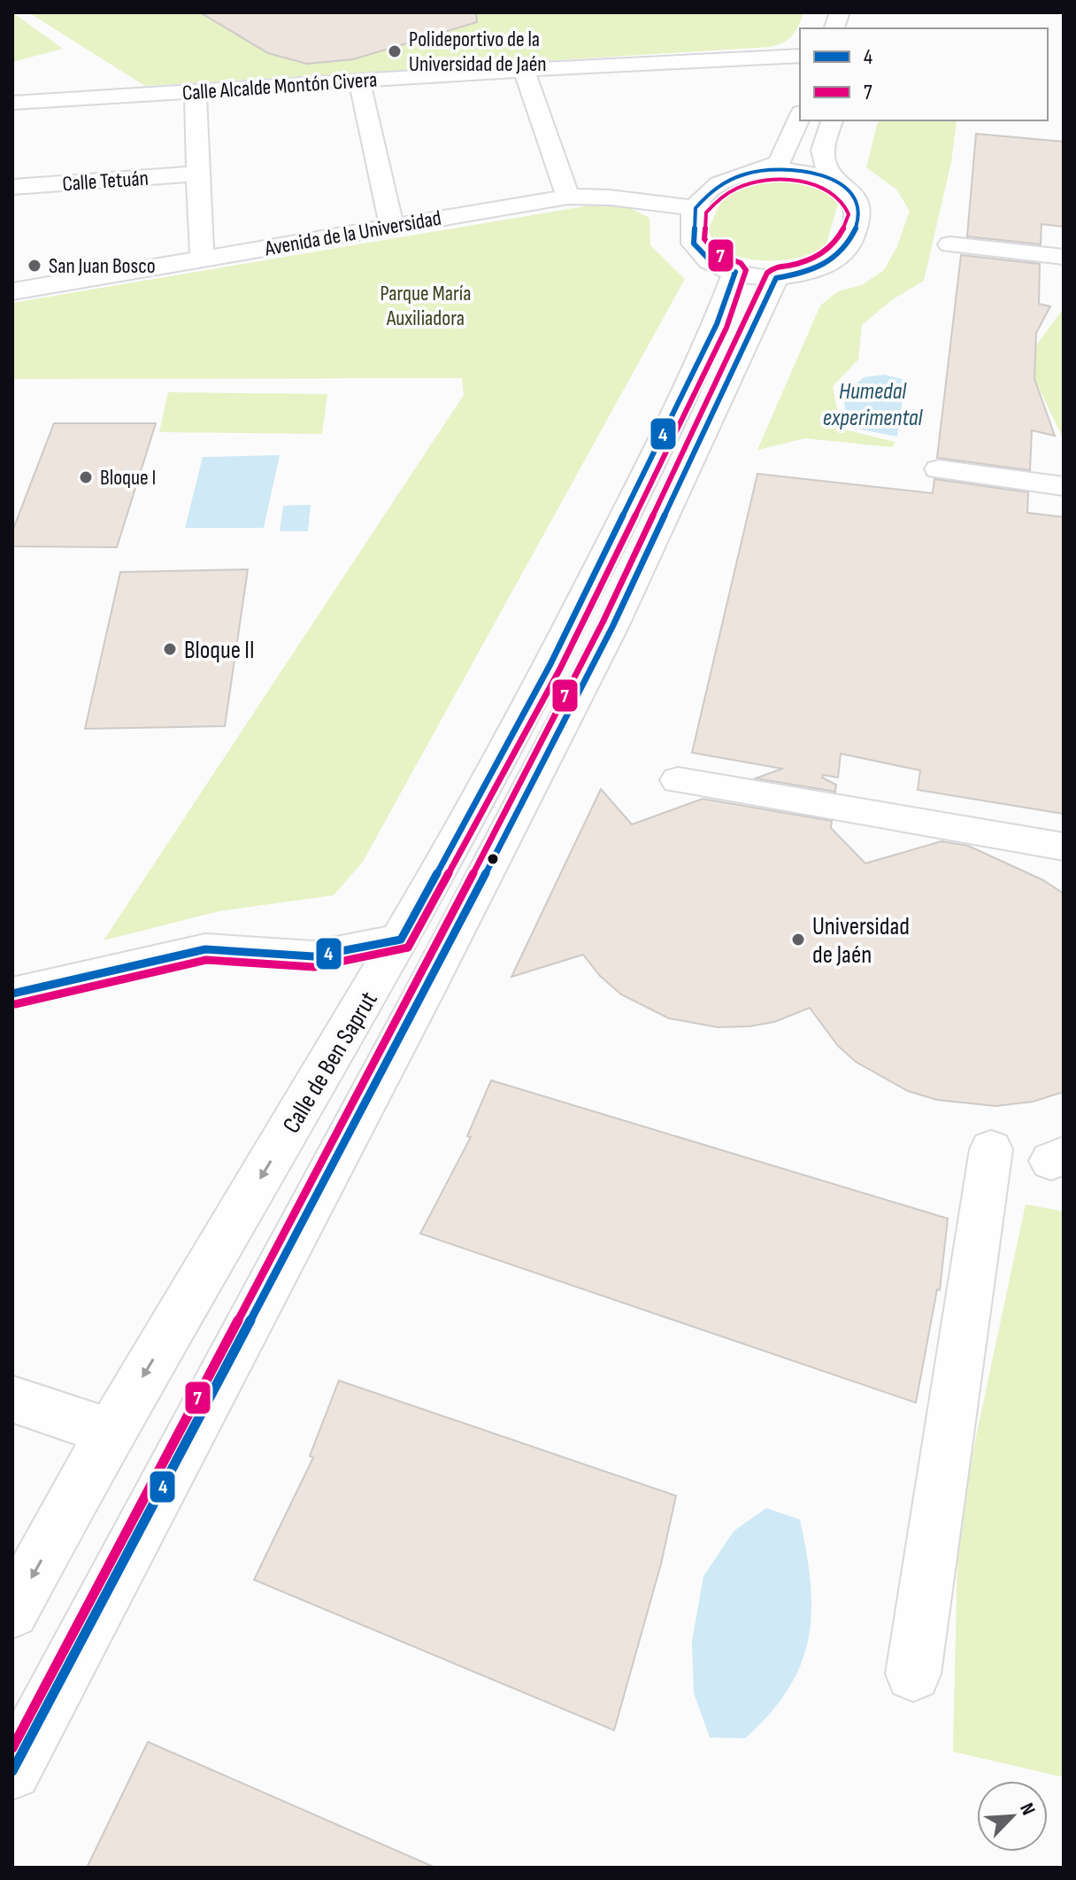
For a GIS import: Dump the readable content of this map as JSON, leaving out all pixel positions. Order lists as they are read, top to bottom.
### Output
{
  "streets": {
    "street": [
      "Calle Alcalde Montón Civera",
      "Calle Tetuán",
      "Avenida de la Universidad",
      "Calle de Ben Saprut"
    ]
  },
  "crossings": [
    ["Avenida de la Universidad", "Calle de Ben Saprut"]
  ],
  "water": ["Humedal experimental"],
  "parks": ["Parque María Auxiliadora"],
  "places": [
    "Polideportivo de la Universidad de Jaén",
    "San Juan Bosco",
    "Bloque I",
    "Bloque II",
    "Universidad de Jaén"
  ],
  "lines": ["transit line 4", "transit line 7"],
  "legend": ["4", "7"],
  "north": "top right"
}
